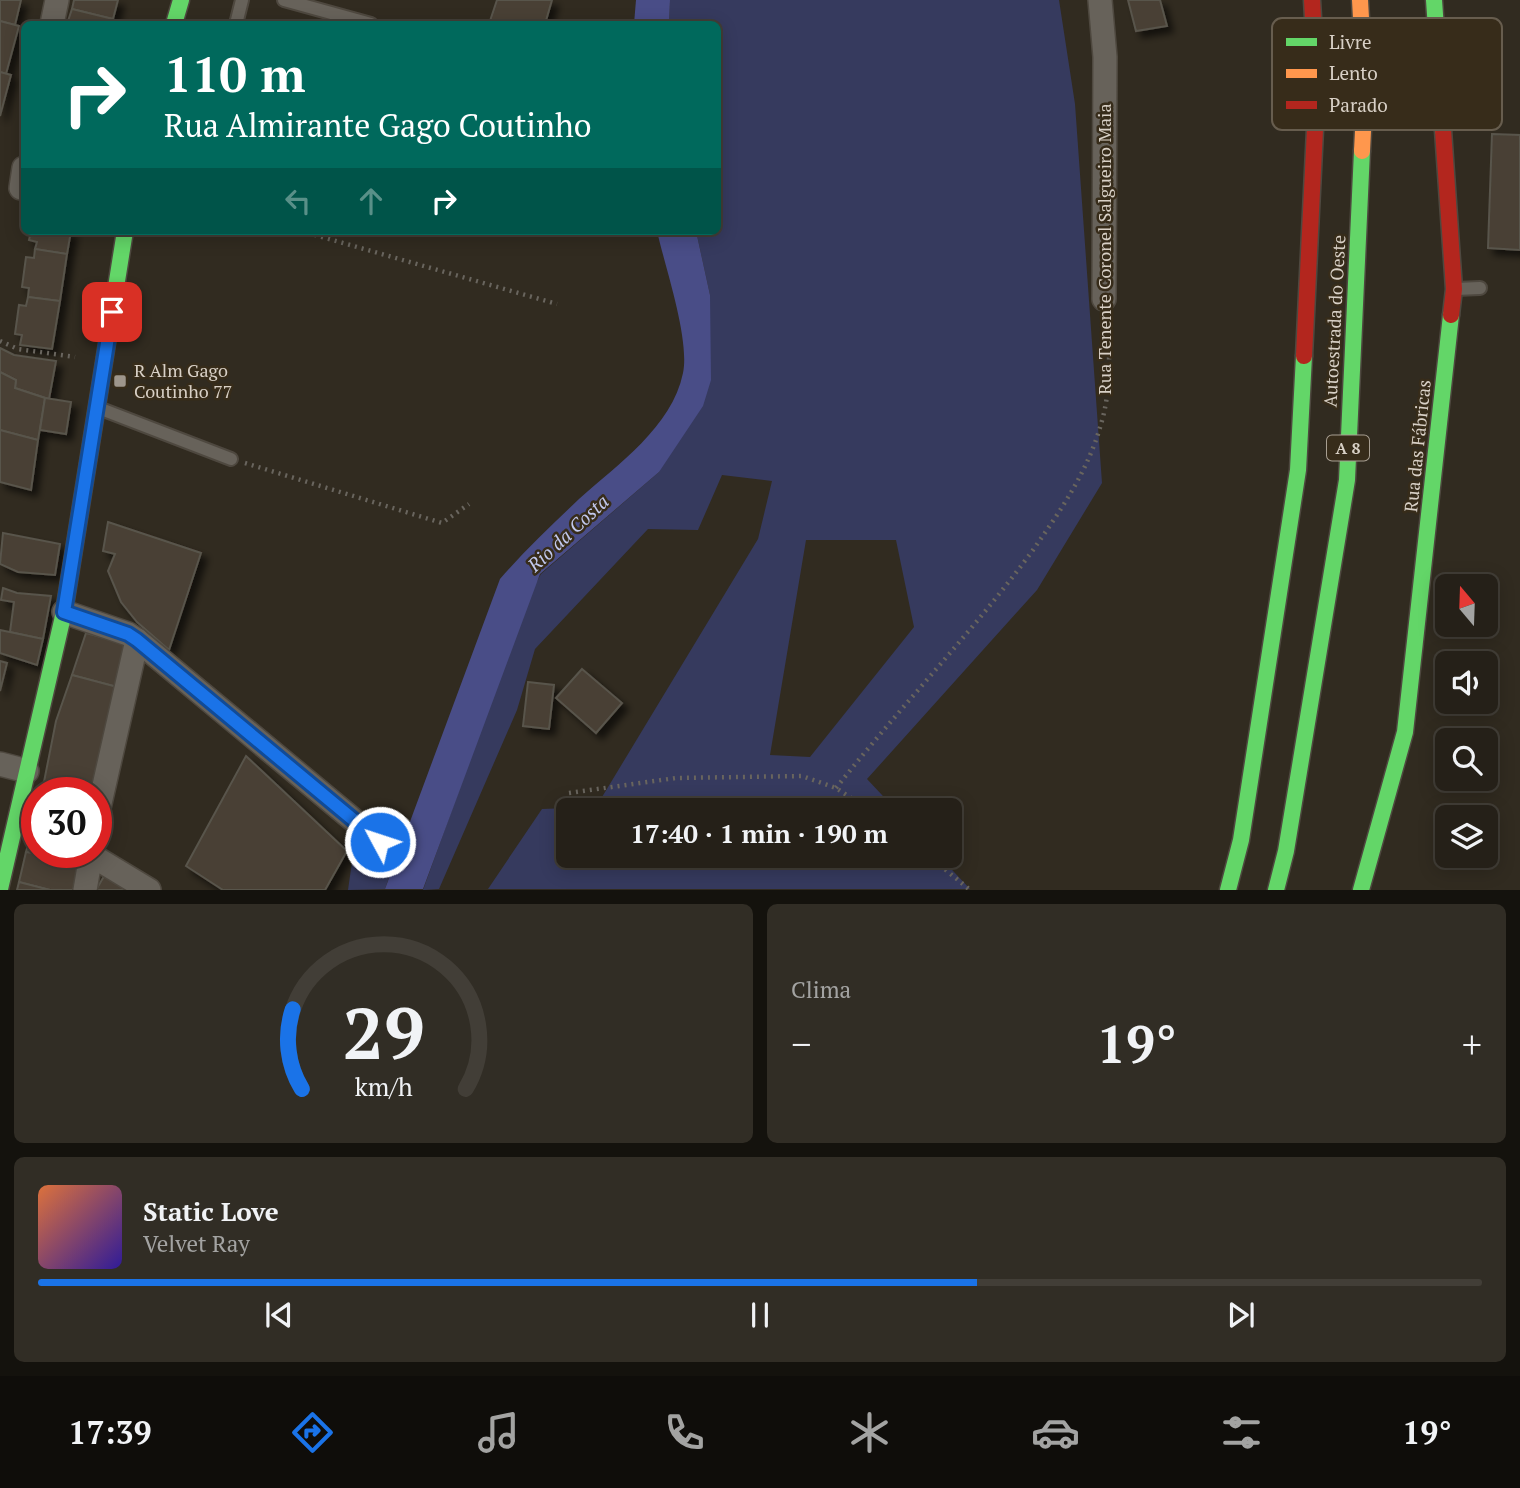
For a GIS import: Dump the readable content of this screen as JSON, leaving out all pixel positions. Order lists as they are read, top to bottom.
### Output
{
  "streets": {
    "main road": ["Autoestrada do Oeste", "Rua das Fábricas", "A 8"],
    "street": ["Rua Tenente Coronel Salgueiro Maia"]
  },
  "water": ["Rio da Costa"],
  "places": {
    "transit": ["R Alm Gago Coutinho 77"]
  },
  "legend": ["Livre", "Lento", "Parado"],
  "north": "top",
  "page": {
    "turn": ["110 m", "Rua Almirante Gago Coutinho"],
    "limit": "30",
    "trip": "17:40 · 1 min · 190 m",
    "tile": "Clima",
    "heat": ["−", "19°", "+"],
    "song": ["Static Love", "Velvet Ray"],
    "tabs": ["17:39", "19°"],
    "gauge": ["29", "km/h"]
  }
}
